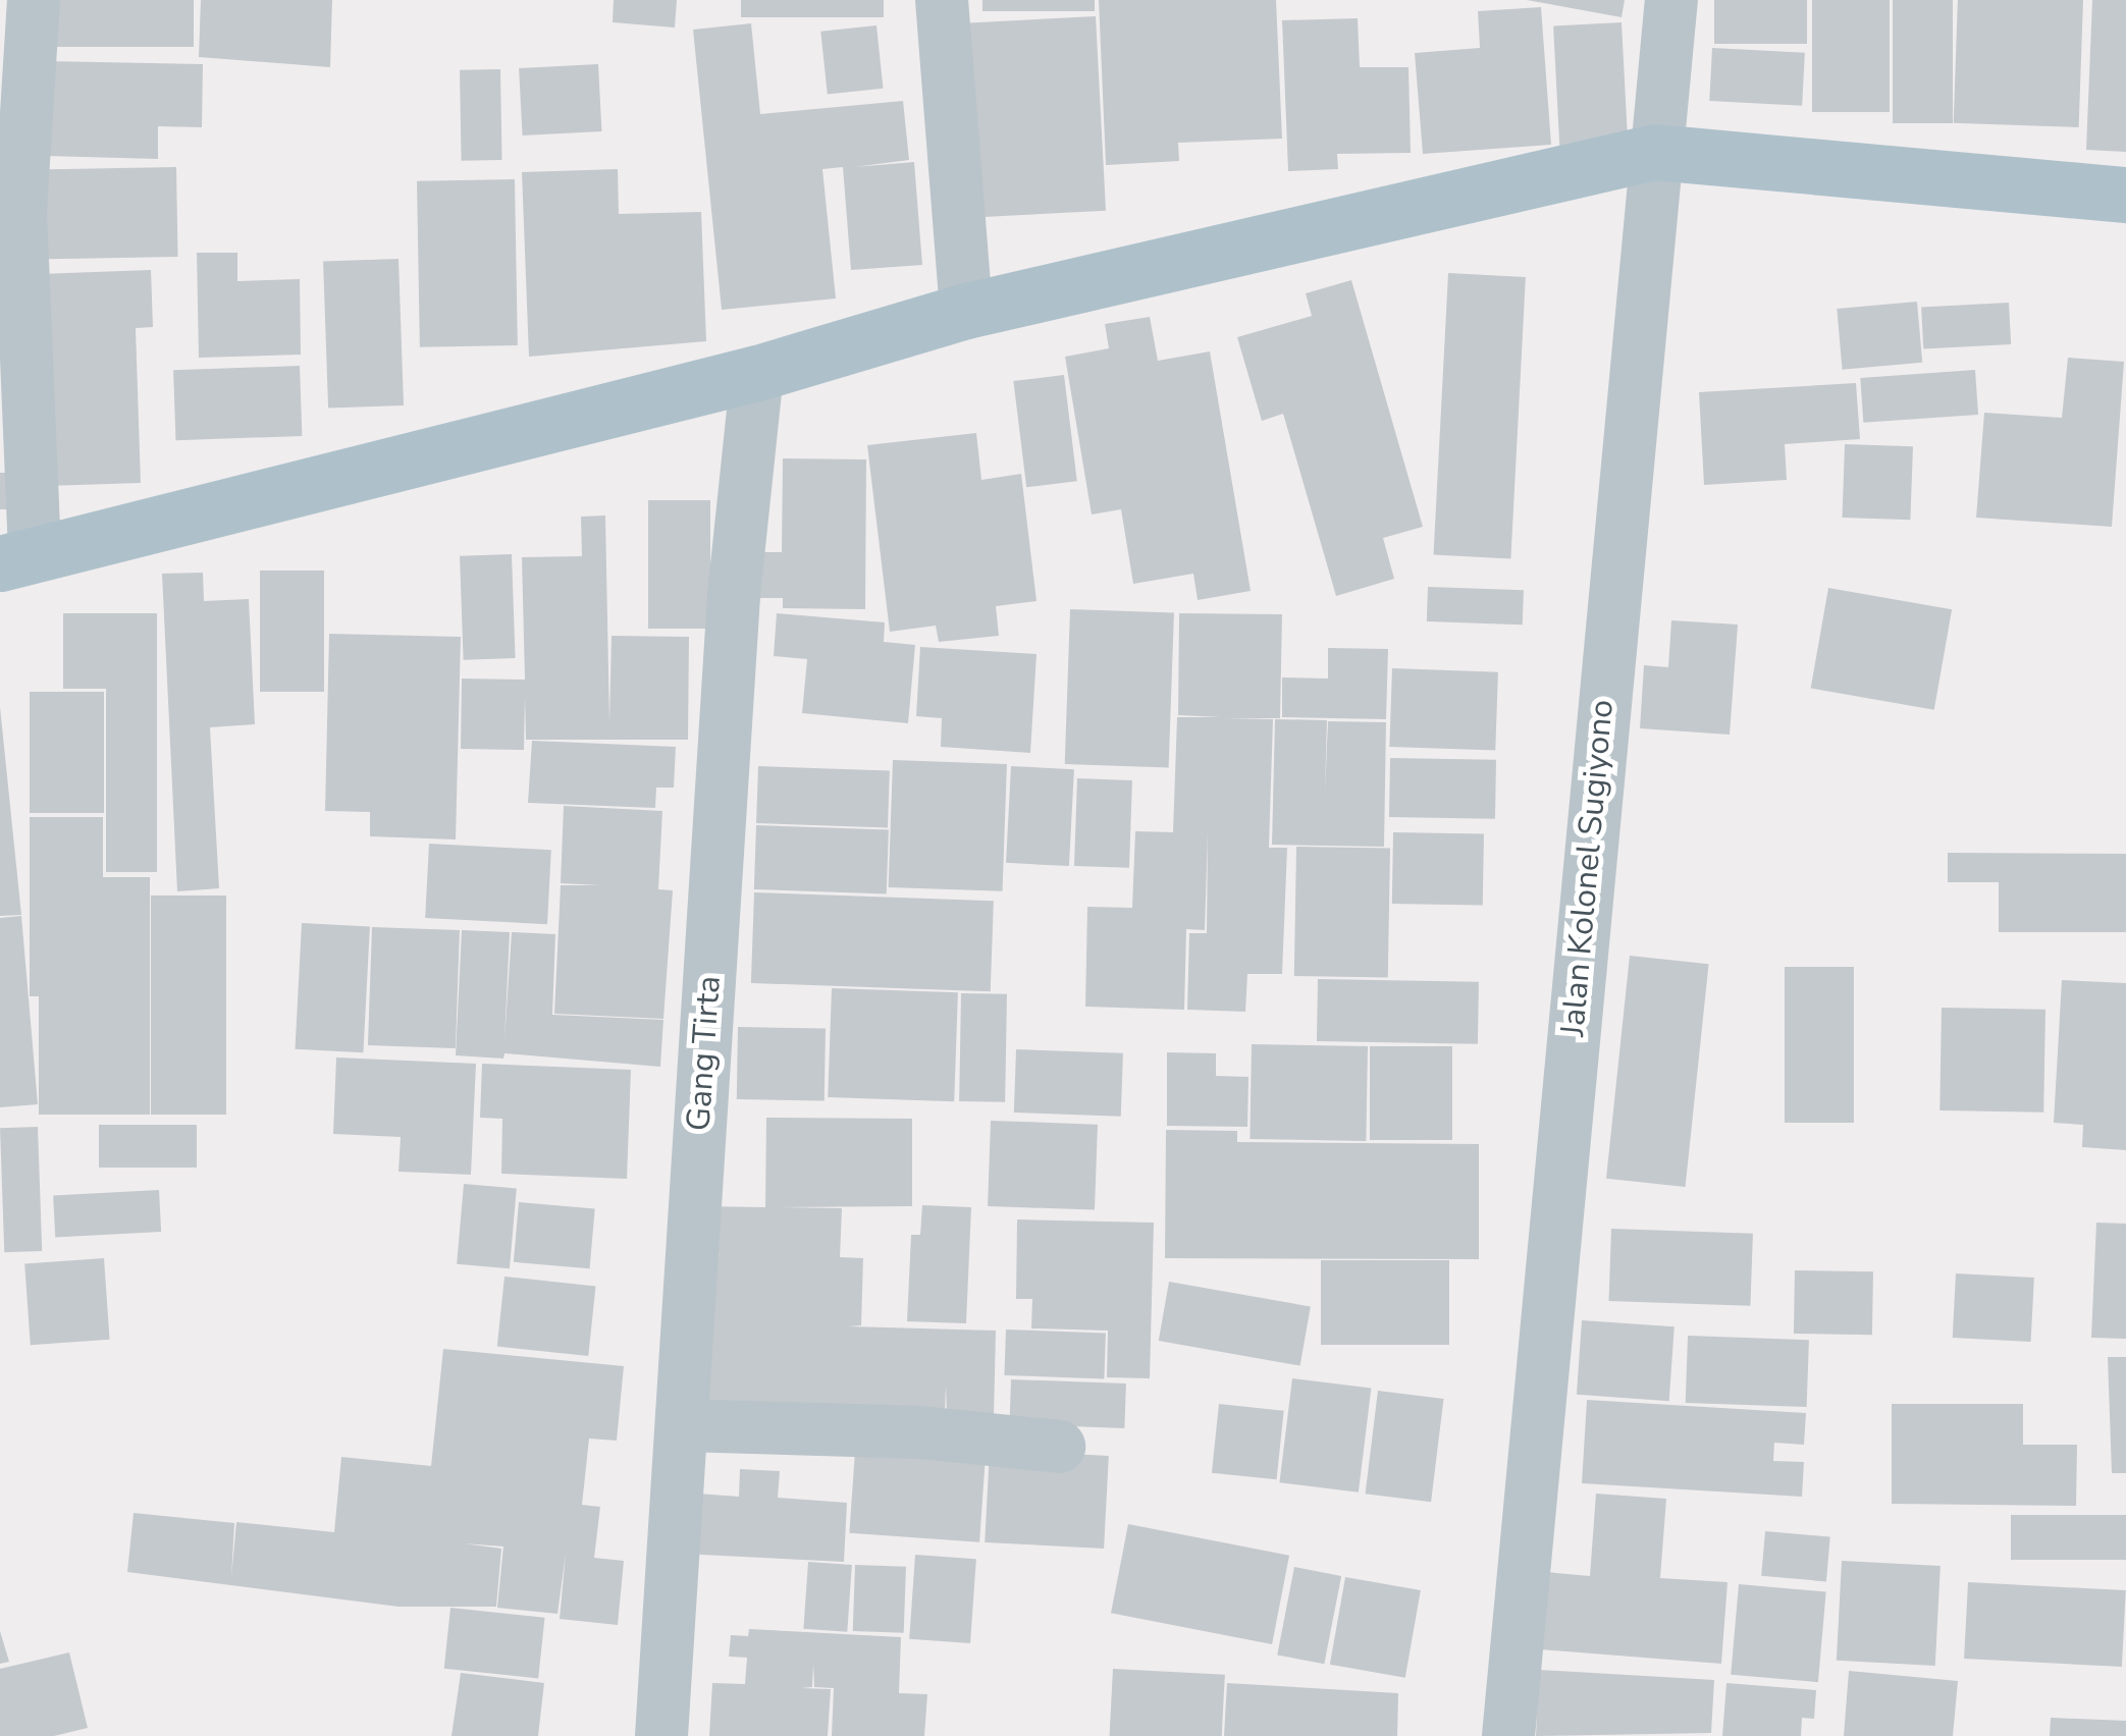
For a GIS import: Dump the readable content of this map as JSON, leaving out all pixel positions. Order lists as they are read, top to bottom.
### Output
{
  "streets": {
    "street": ["Jalan Kolonel Sugiyono", "Gang Tirta"]
  }
}
